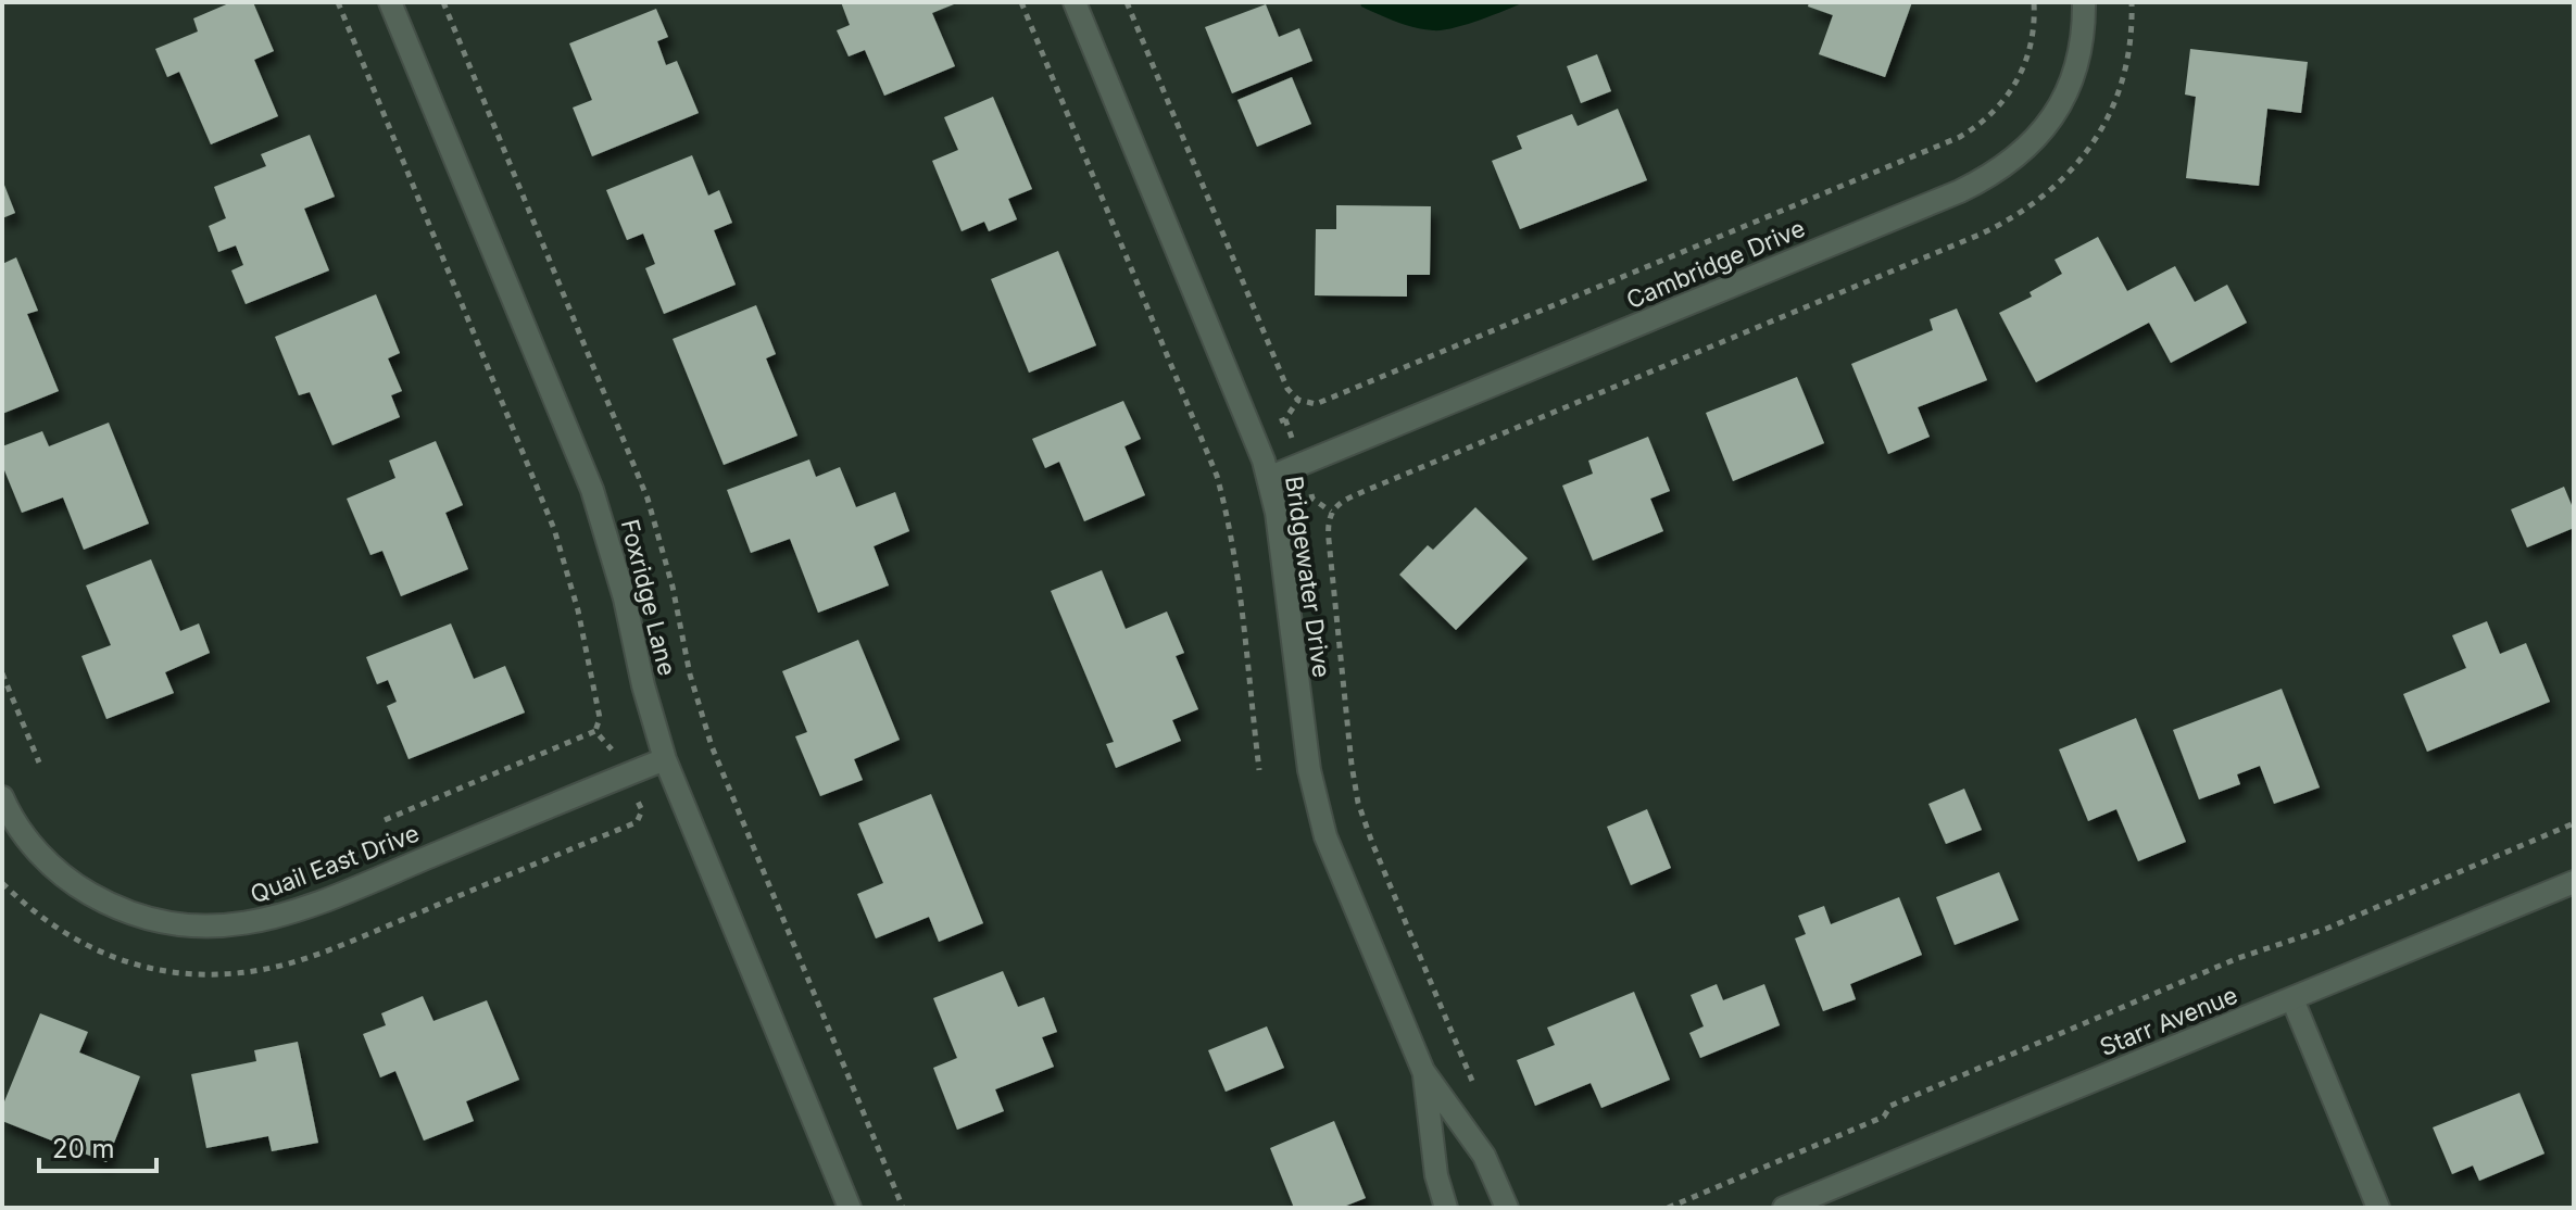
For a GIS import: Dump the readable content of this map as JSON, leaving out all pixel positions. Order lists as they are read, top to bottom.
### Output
{
  "streets": {
    "street": [
      "Cambridge Drive",
      "Bridgewater Drive",
      "Foxridge Lane",
      "Quail East Drive",
      "Starr Avenue"
    ]
  },
  "crossings": [
    ["Cambridge Drive", "Bridgewater Drive"],
    ["Foxridge Lane", "Quail East Drive"]
  ],
  "scale_bar": "20 m"
}
